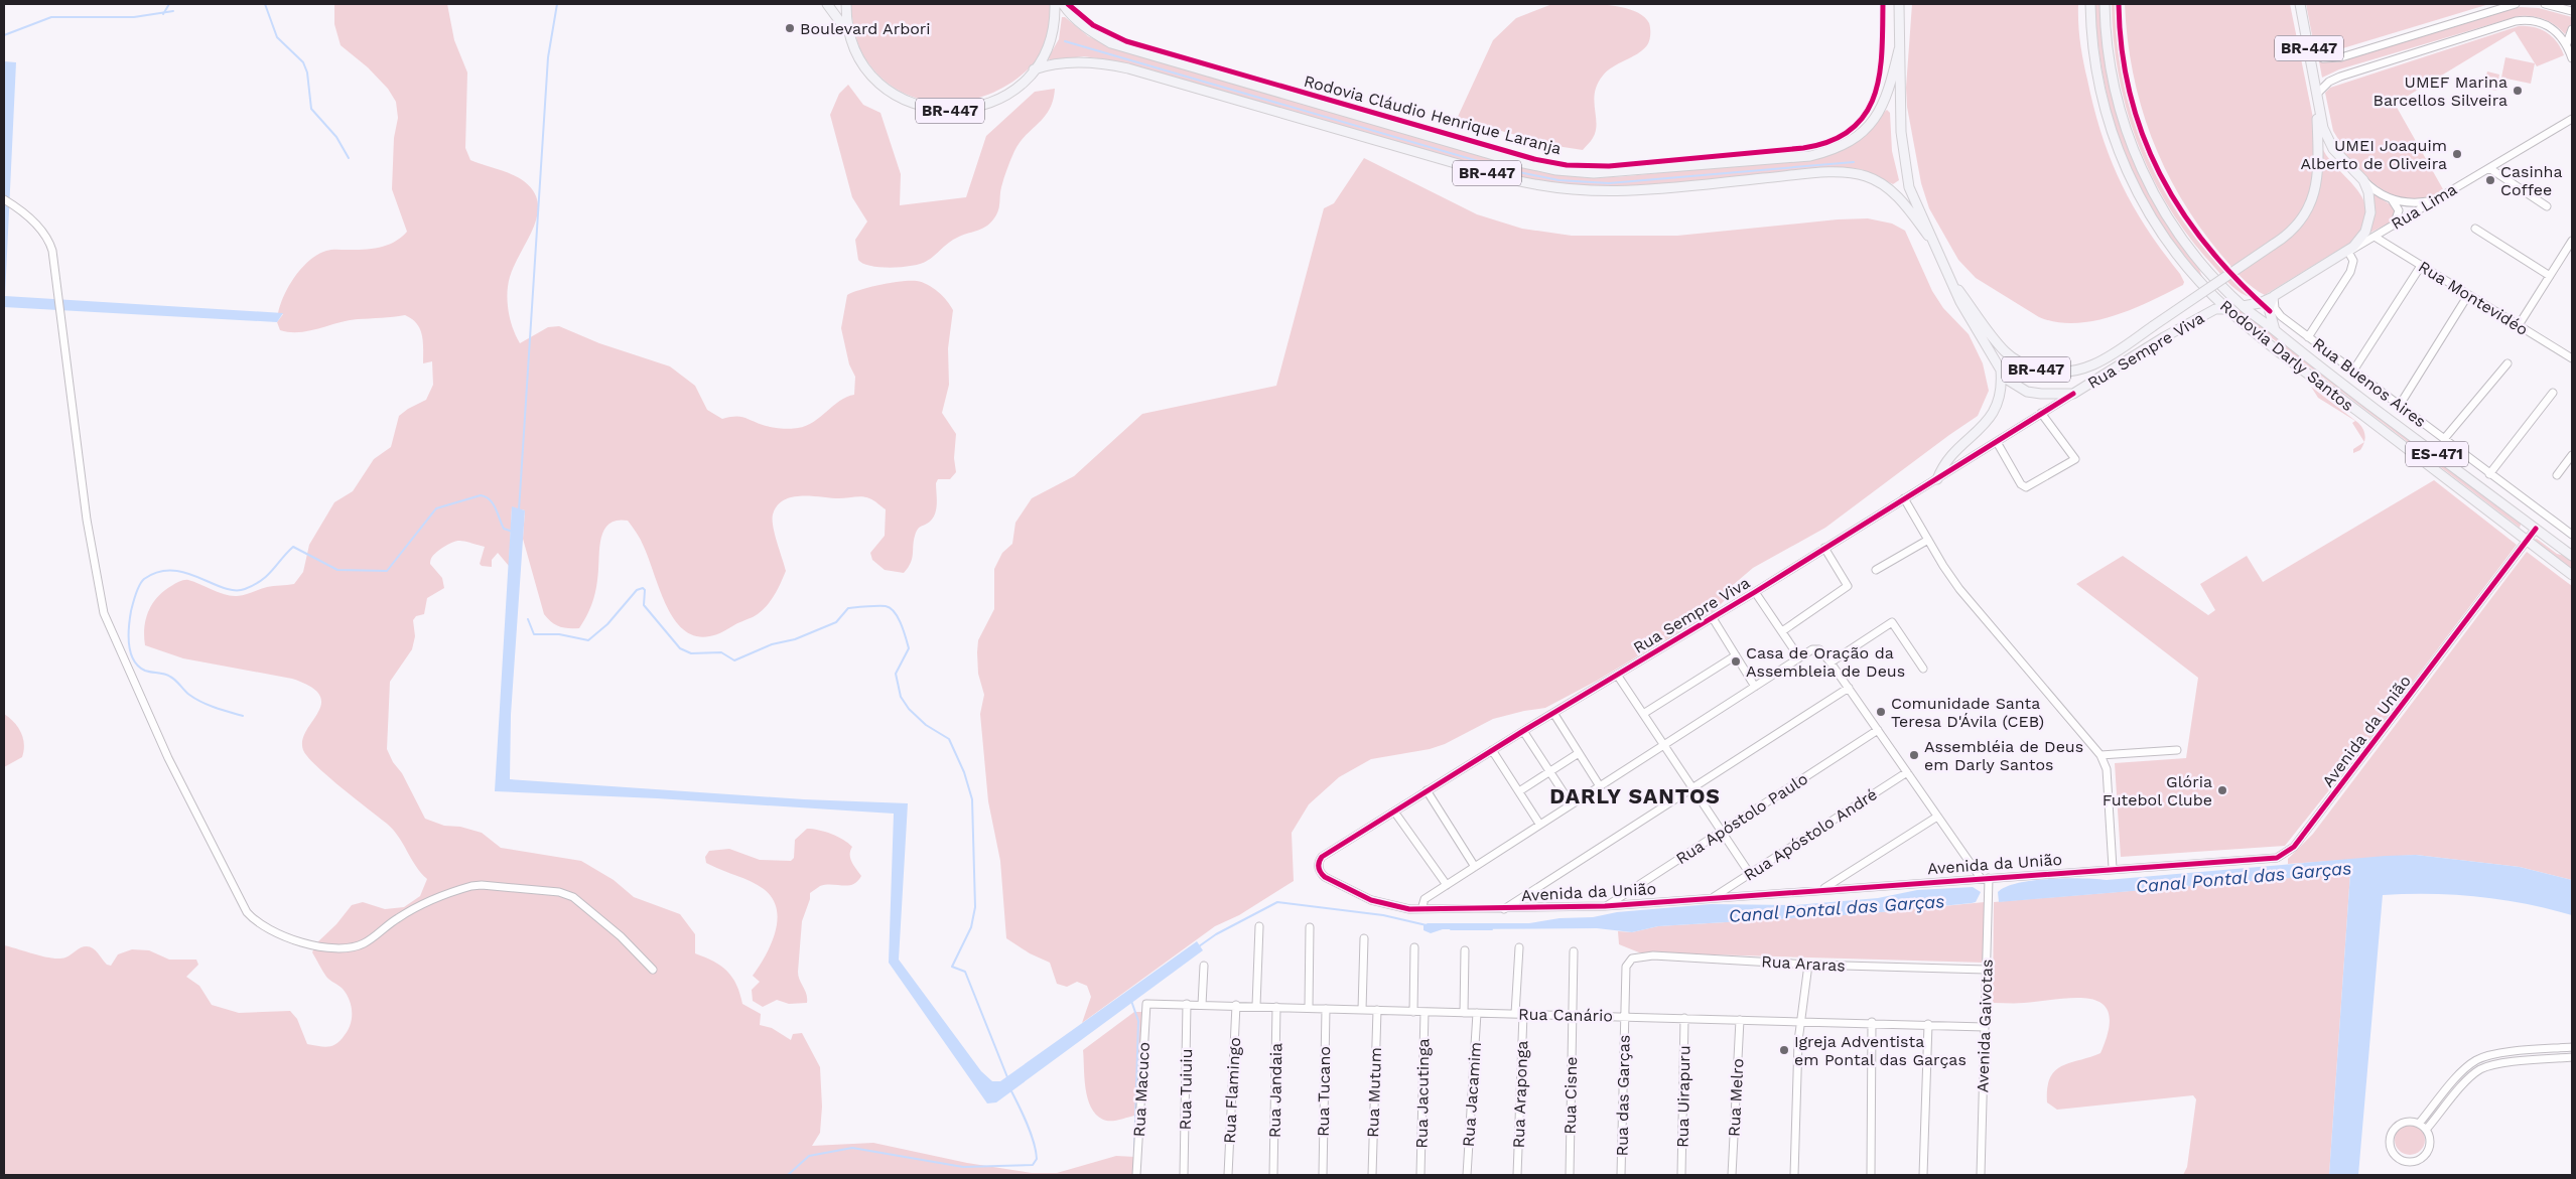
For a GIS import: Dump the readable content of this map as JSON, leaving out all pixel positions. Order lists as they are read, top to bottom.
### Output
{
  "streets": {
    "main road": [
      "BR-447",
      "Rodovia Cláudio Henrique Laranja",
      "Rua Lima",
      "Rua Sempre Viva",
      "Rodovia Darly Santos",
      "ES-471"
    ],
    "street": [
      "Rua Montevidéo",
      "Rua Buenos Aires",
      "Avenida da União",
      "Rua Apóstolo Paulo",
      "Rua Apóstolo André",
      "Rua Araras",
      "Rua Canário",
      "Avenida Gaivotas",
      "Rua Macuco",
      "Rua Tuiuiu",
      "Rua Flamingo",
      "Rua Jandaia",
      "Rua Tucano",
      "Rua Mutum",
      "Rua Jacutinga",
      "Rua Jacamim",
      "Rua Araponga",
      "Rua Cisne",
      "Rua das Garças",
      "Rua Uirapuru",
      "Rua Melro"
    ]
  },
  "crossings": [
    ["BR-447", "Rodovia Cláudio Henrique Laranja"],
    ["BR-447", "Rua Sempre Viva"],
    ["Rua Lima", "Rua Montevidéo"],
    ["Rua Lima", "Rodovia Darly Santos"],
    ["Rua Lima", "Rua Buenos Aires"],
    ["Rua Sempre Viva", "Rodovia Darly Santos"],
    ["Rua Sempre Viva", "Avenida da União"],
    ["Rodovia Darly Santos", "Avenida da União"],
    ["Avenida da União", "Rua Apóstolo Paulo"],
    ["Avenida da União", "Rua Apóstolo André"],
    ["Avenida da União", "Avenida Gaivotas"],
    ["Rua Araras", "Avenida Gaivotas"],
    ["Rua Araras", "Rua das Garças"],
    ["Rua Canário", "Avenida Gaivotas"],
    ["Rua Canário", "Rua Macuco"],
    ["Rua Canário", "Rua Tuiuiu"],
    ["Rua Canário", "Rua Flamingo"],
    ["Rua Canário", "Rua Jandaia"],
    ["Rua Canário", "Rua Tucano"],
    ["Rua Canário", "Rua Mutum"],
    ["Rua Canário", "Rua Jacutinga"],
    ["Rua Canário", "Rua Jacamim"],
    ["Rua Canário", "Rua Araponga"],
    ["Rua Canário", "Rua Cisne"],
    ["Rua Canário", "Rua das Garças"],
    ["Rua Canário", "Rua Uirapuru"],
    ["Rua Canário", "Rua Melro"]
  ],
  "districts": ["DARLY SANTOS"],
  "water": ["Canal Pontal das Garças"],
  "places": [
    "Boulevard Arbori",
    "UMEF Marina Barcellos Silveira",
    "UMEI Joaquim Alberto de Oliveira",
    "Casinha Coffee",
    "Casa de Oração da Assembleia de Deus",
    "Comunidade Santa Teresa D'Ávila (CEB)",
    "Assembléia de Deus em Darly Santos",
    "Glória Futebol Clube",
    "Igreja Adventista em Pontal das Garças"
  ]
}
